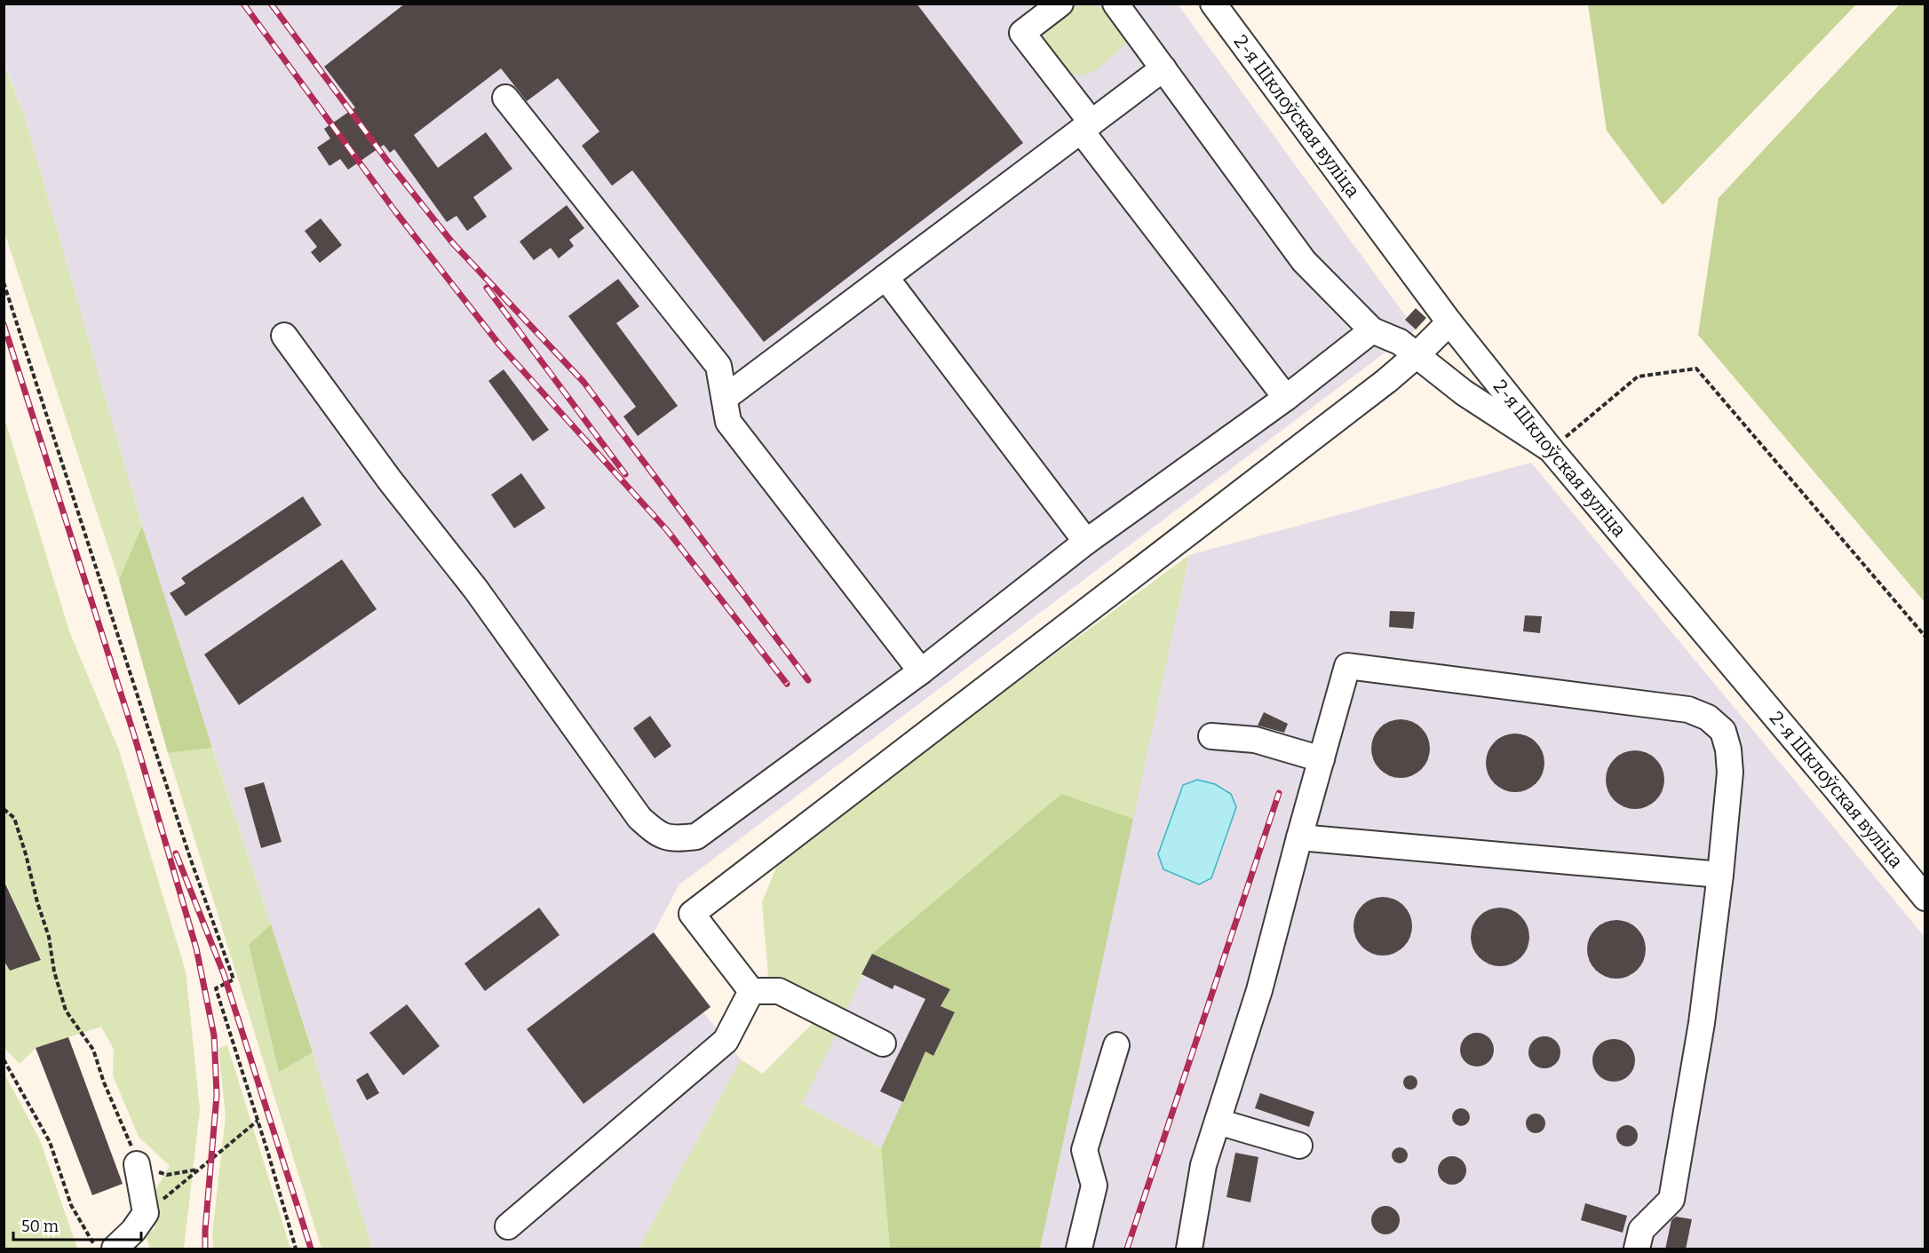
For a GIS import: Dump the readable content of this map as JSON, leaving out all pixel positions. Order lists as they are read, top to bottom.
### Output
{
  "streets": {
    "street": ["2-я Шклоўская вуліца"]
  },
  "scale_bar": "50 m"
}
